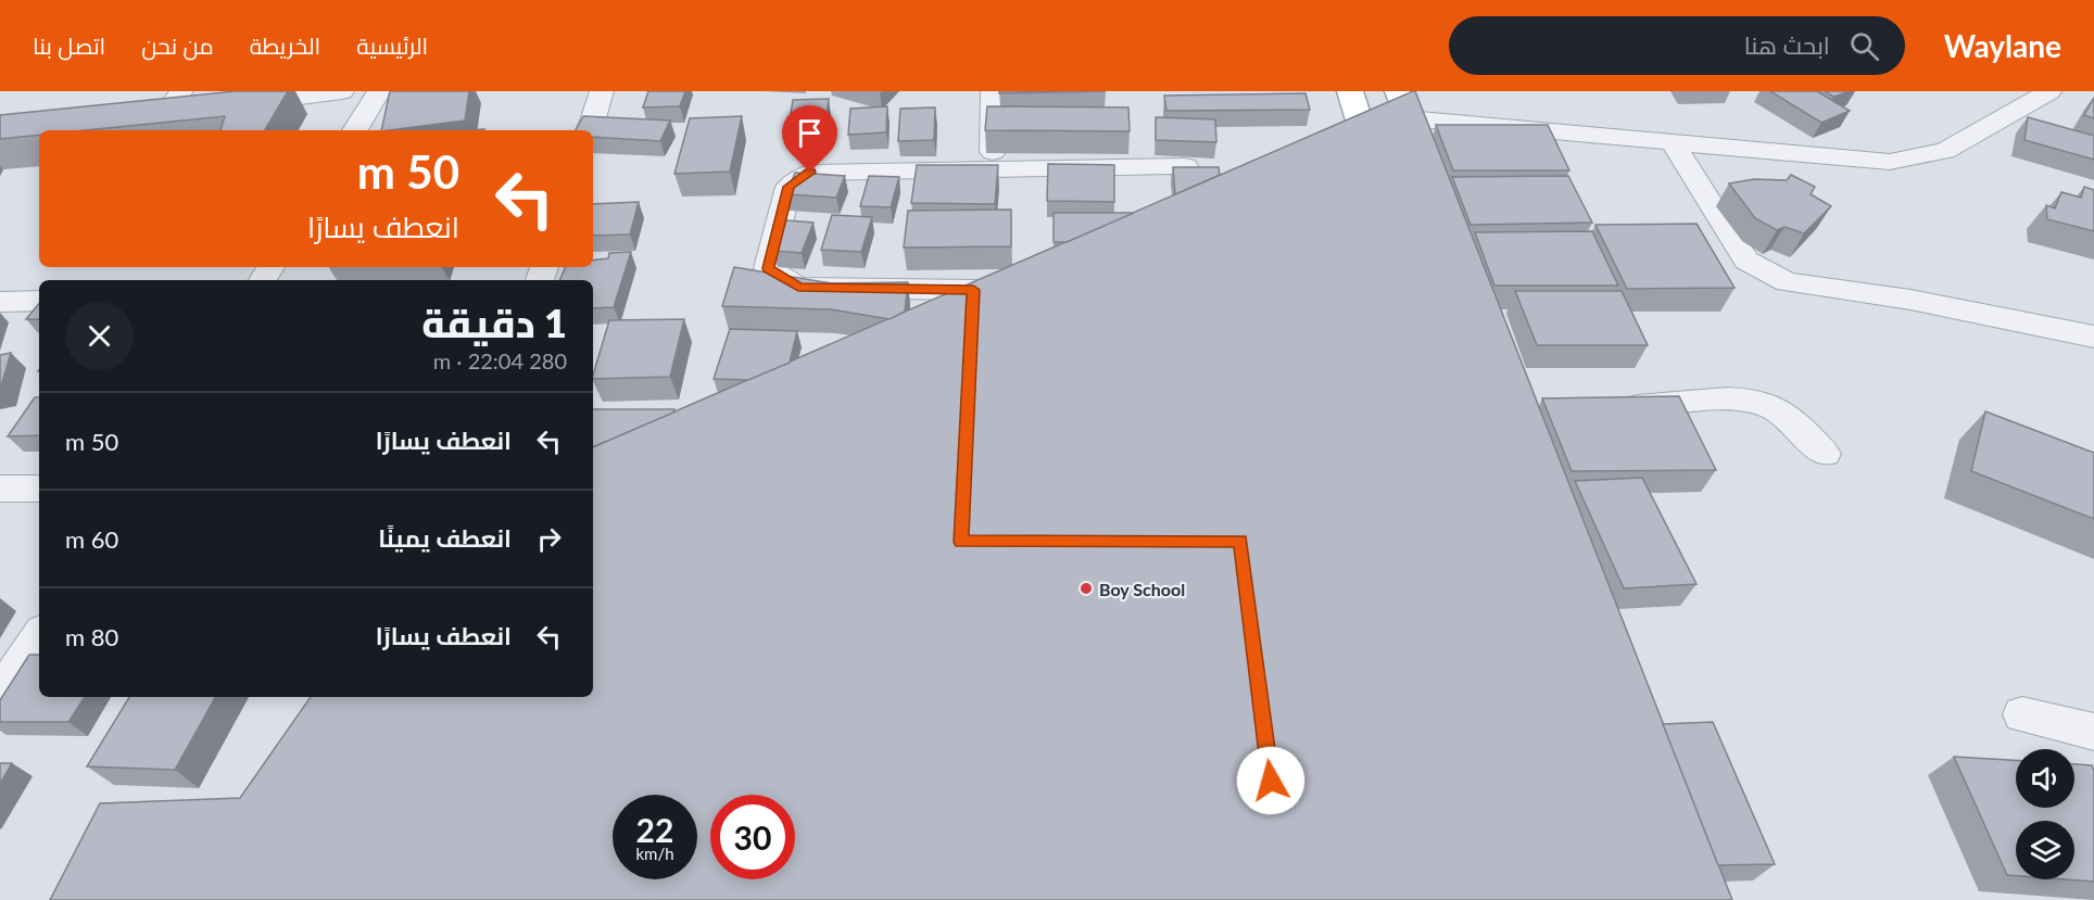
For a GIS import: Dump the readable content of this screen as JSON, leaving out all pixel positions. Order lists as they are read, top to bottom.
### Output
{
  "places": ["Boy School"],
  "page": {
    "header": "Waylane",
    "search": "ابحث هنا",
    "nav": [
      "الرئيسية",
      "الخريطة",
      "من نحن",
      "اتصل بنا"
    ],
    "turn": ["50 m", "انعطف يسارًا"],
    "heading": ["1 دقيقة", "280 m · 22:04"],
    "list": [
      {
        "name": "انعطف يسارًا",
        "value": "50 m"
      },
      {
        "name": "انعطف يمينًا",
        "value": "60 m"
      },
      {
        "name": "انعطف يسارًا",
        "value": "80 m"
      }
    ],
    "speed": "22 km/h",
    "limit": "30"
  }
}
